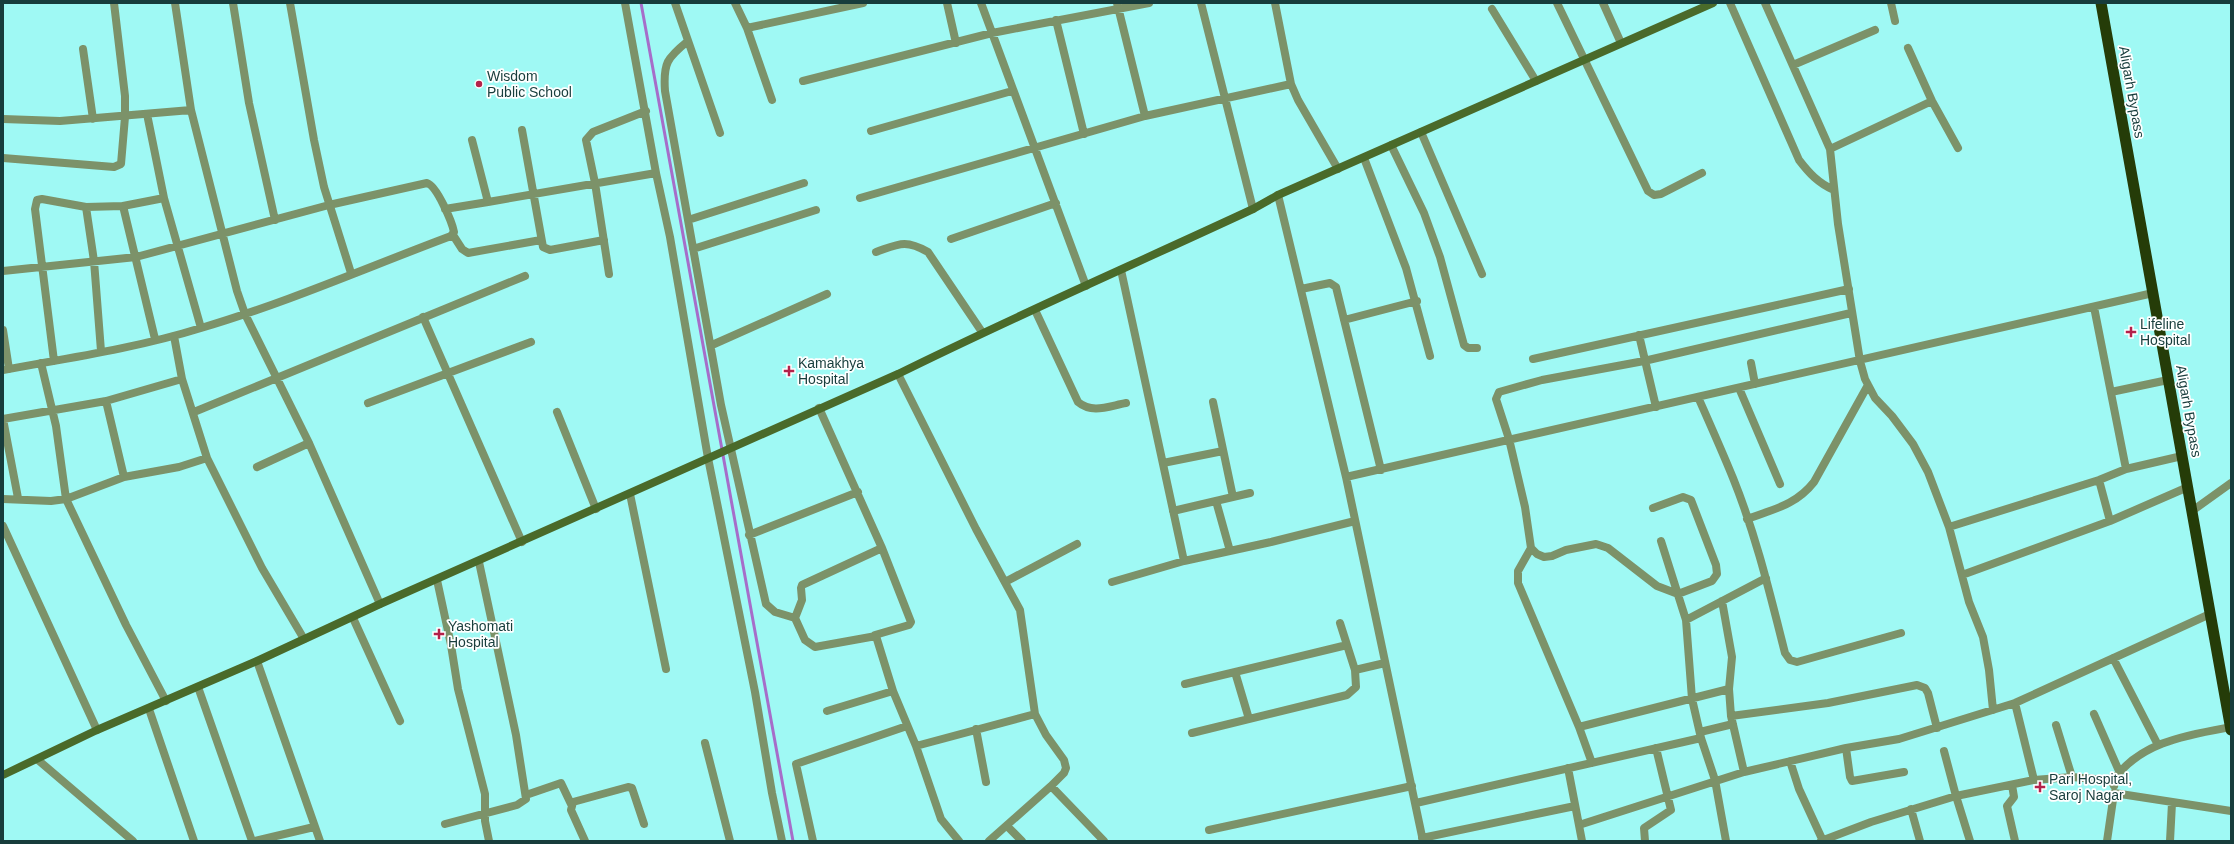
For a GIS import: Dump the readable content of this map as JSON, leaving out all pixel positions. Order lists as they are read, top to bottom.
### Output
{
  "streets": {
    "highway": ["Aligarh Bypass"]
  },
  "places": {
    "other": ["Wisdom Public School"],
    "health": [
      "Lifeline Hospital",
      "Kamakhya Hospital",
      "Yashomati Hospital",
      "Pari Hospital, Saroj Nagar"
    ]
  }
}
